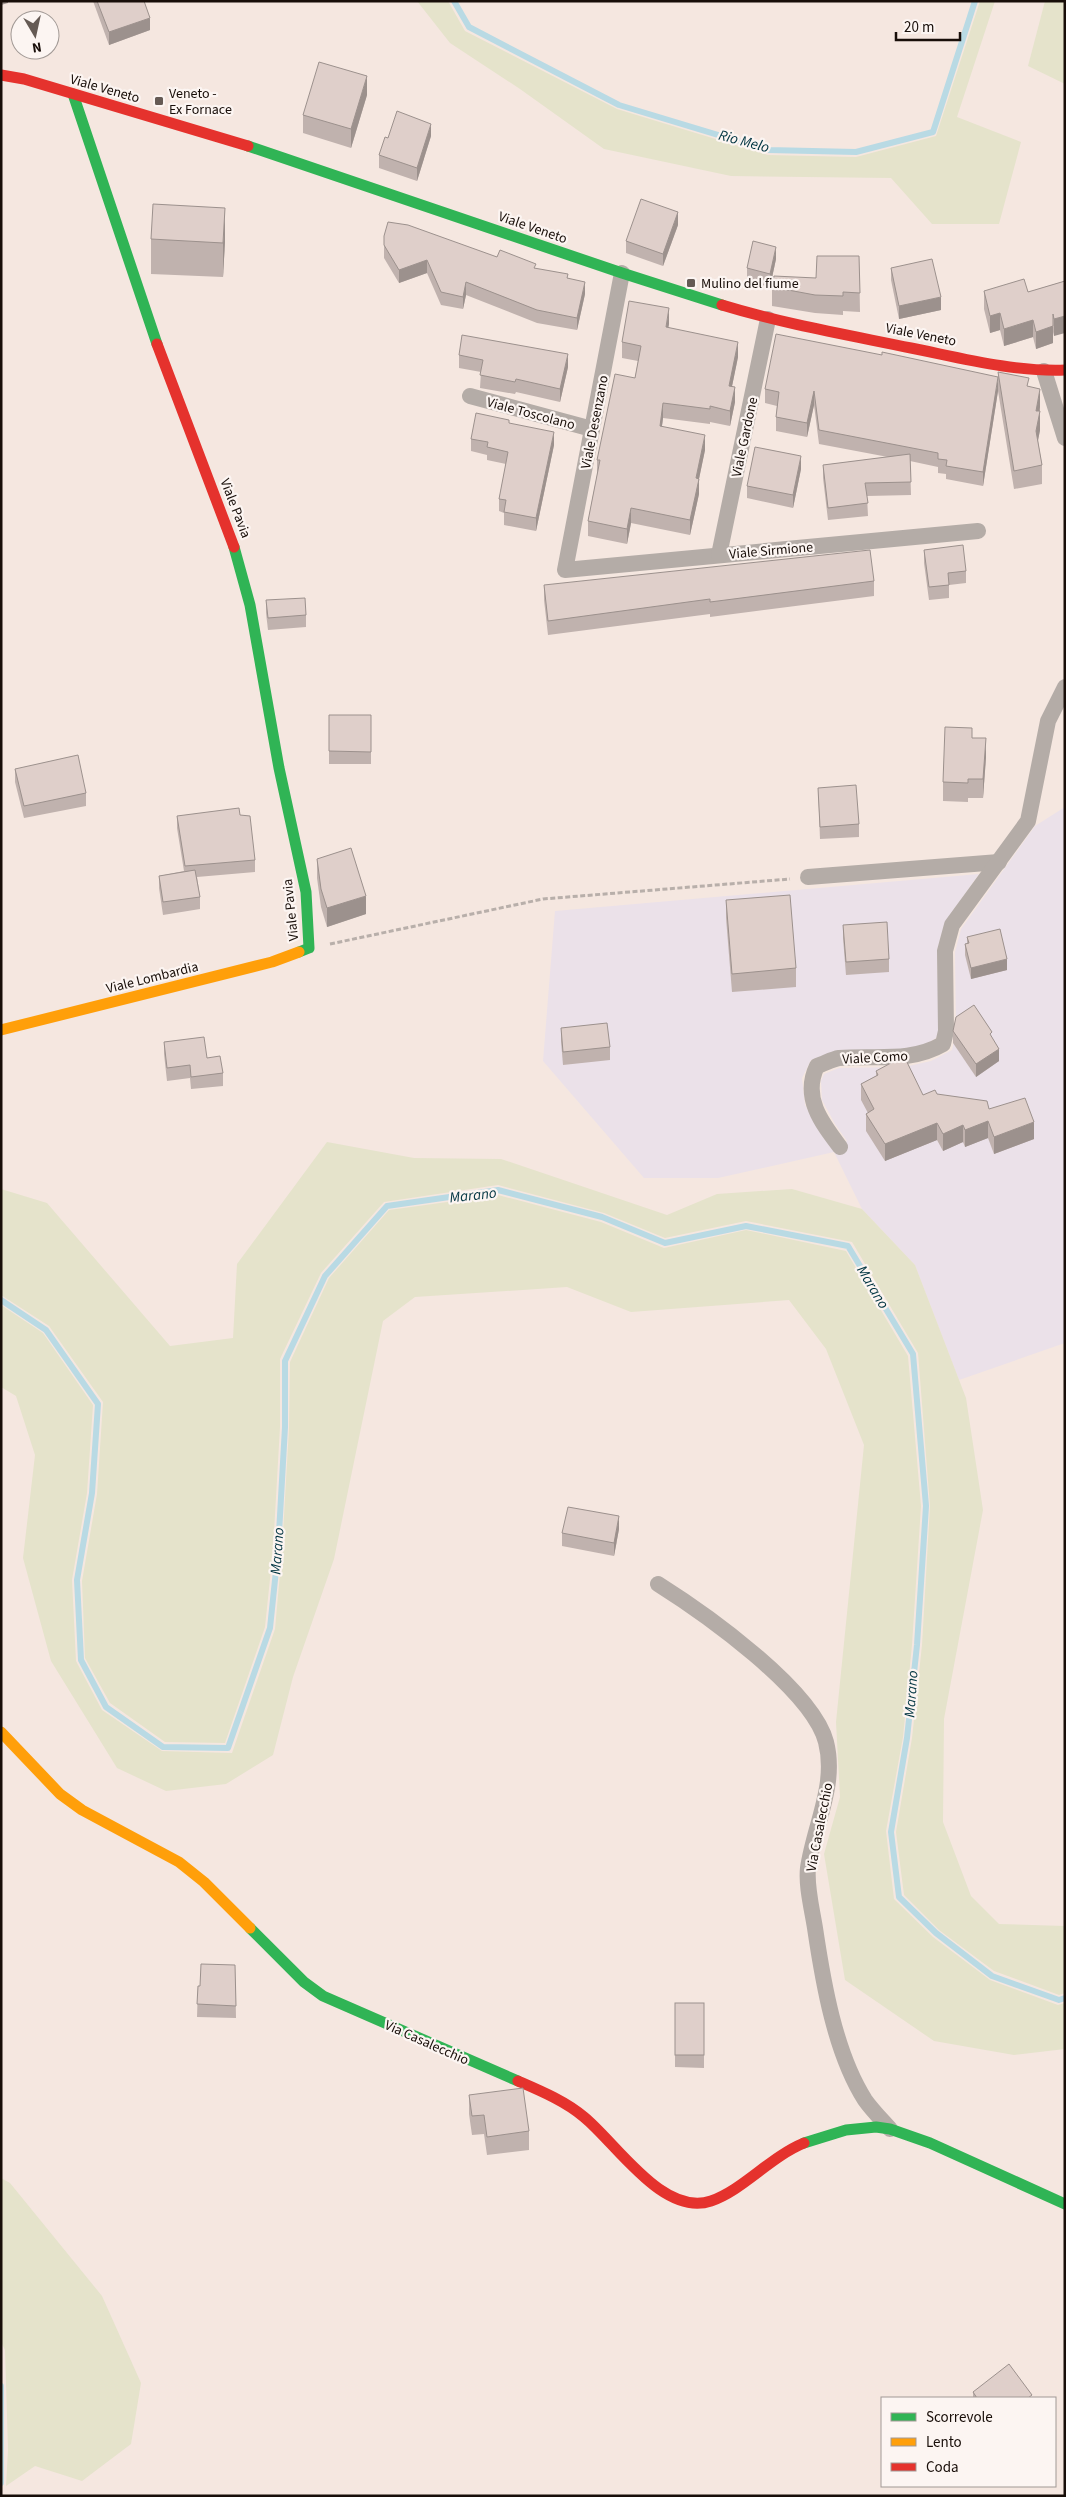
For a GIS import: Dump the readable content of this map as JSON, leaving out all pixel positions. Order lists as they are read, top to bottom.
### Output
{
  "streets": {
    "street": [
      "Viale Veneto",
      "Viale Toscolano",
      "Viale Desenzano",
      "Viale Gardone",
      "Viale Pavia",
      "Viale Sirmione",
      "Viale Lombardia",
      "Viale Como",
      "Via Casalecchio"
    ]
  },
  "crossings": [
    ["Viale Veneto", "Viale Desenzano"],
    ["Viale Veneto", "Viale Gardone"],
    ["Viale Veneto", "Viale Pavia"],
    ["Viale Toscolano", "Viale Desenzano"],
    ["Viale Desenzano", "Viale Sirmione"],
    ["Viale Gardone", "Viale Sirmione"],
    ["Viale Pavia", "Viale Lombardia"]
  ],
  "water": ["Rio Melo", "Marano"],
  "places": {
    "transit": ["Veneto - Ex Fornace", "Mulino del fiume"]
  },
  "legend": ["Scorrevole", "Lento", "Coda"],
  "scale_bar": "20 m",
  "north": "bottom"
}
